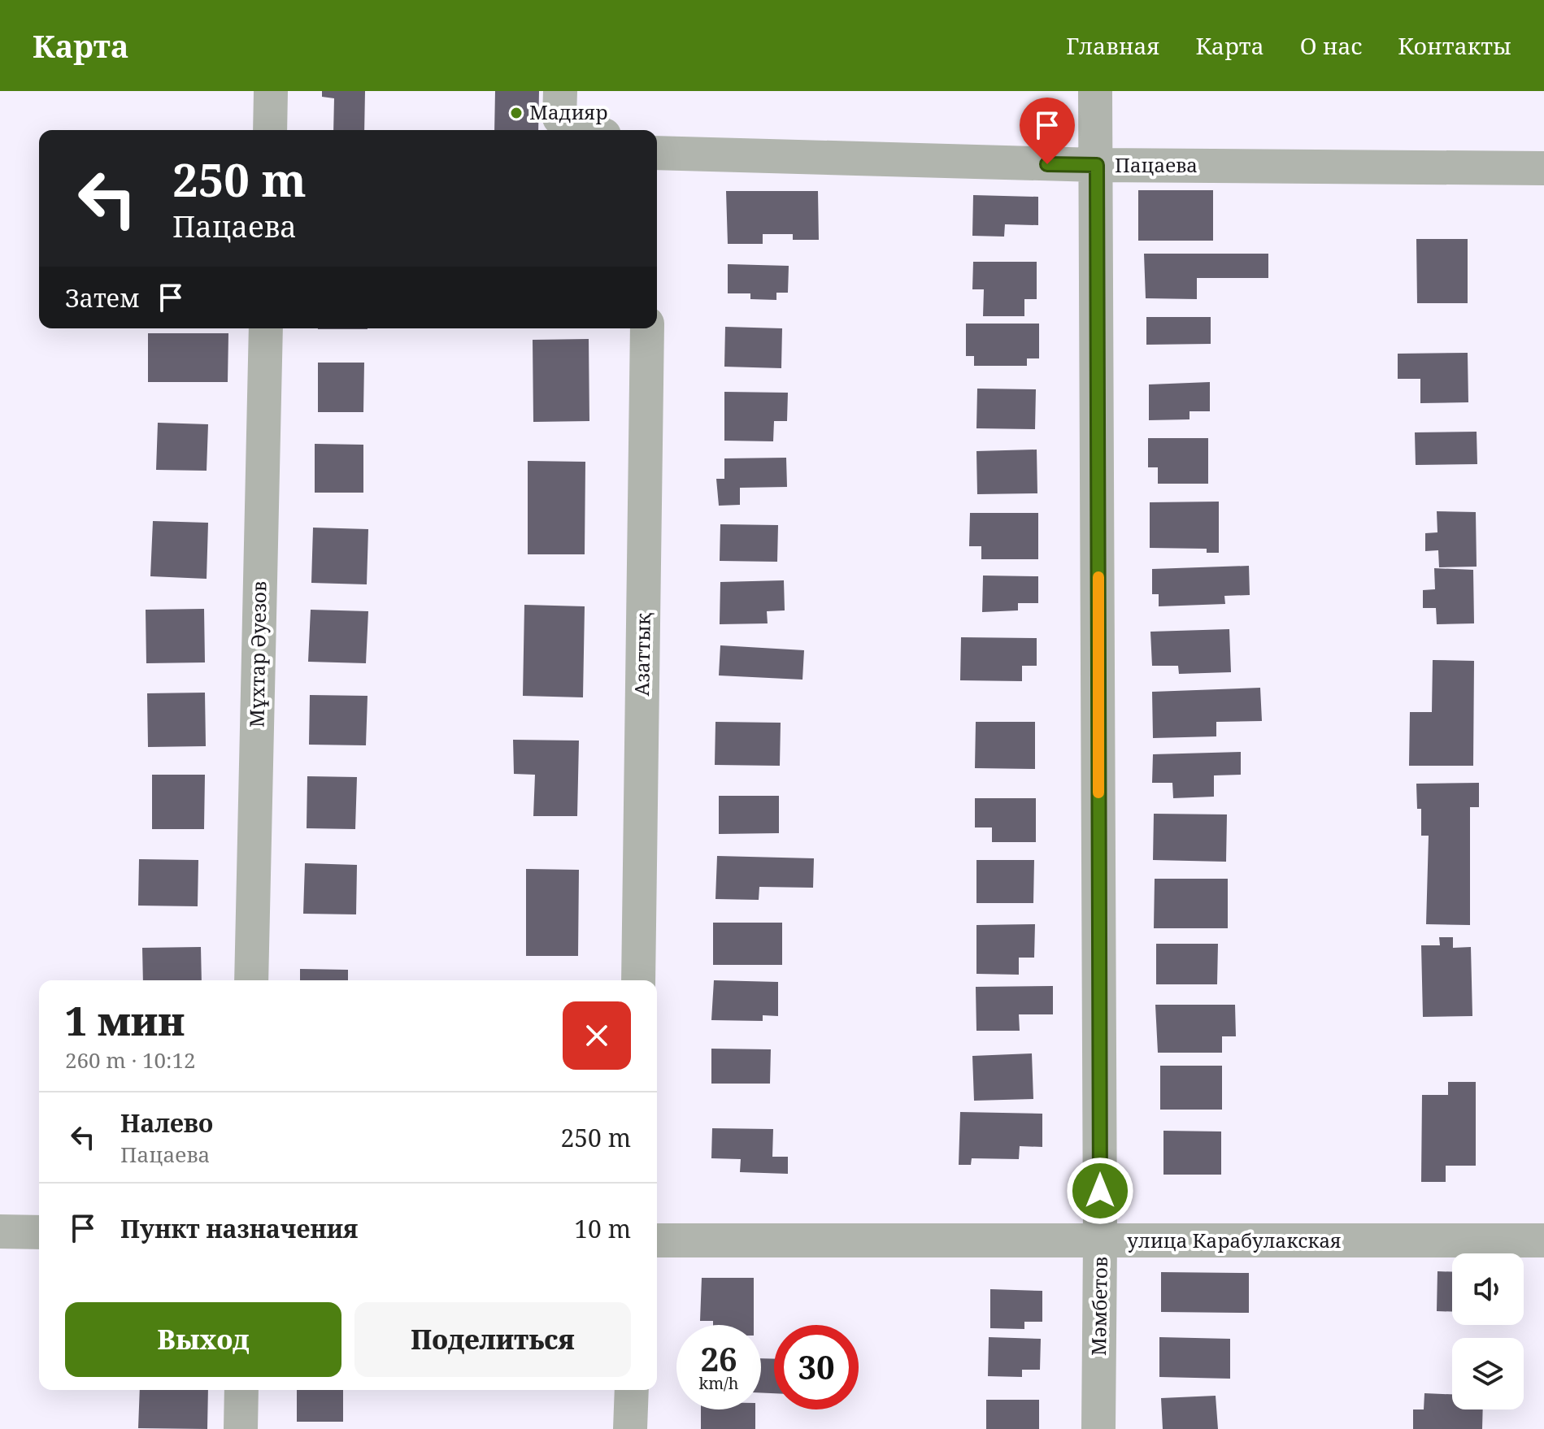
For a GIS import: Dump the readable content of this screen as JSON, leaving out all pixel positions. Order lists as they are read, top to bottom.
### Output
{
  "streets": {
    "street": [
      "Пацаева",
      "Мұхтар Әуезов",
      "Азаттық",
      "улица Карабулакская",
      "Мәмбетов"
    ]
  },
  "crossings": [
    ["Пацаева", "Мәмбетов"],
    ["улица Карабулакская", "Мәмбетов"]
  ],
  "places": ["Мадияр"],
  "page": {
    "header": "Карта",
    "nav": [
      "Главная",
      "Карта",
      "О нас",
      "Контакты"
    ],
    "turn": ["250 m", "Пацаева"],
    "then": "Затем",
    "heading": ["1 мин", "260 m · 10:12"],
    "list": [
      {
        "name": "Налево",
        "note": "Пацаева",
        "value": "250 m"
      },
      {
        "name": "Пункт назначения",
        "value": "10 m"
      }
    ],
    "buttons": ["Выход", "Поделиться"],
    "speed": "26 km/h",
    "limit": "30"
  }
}
